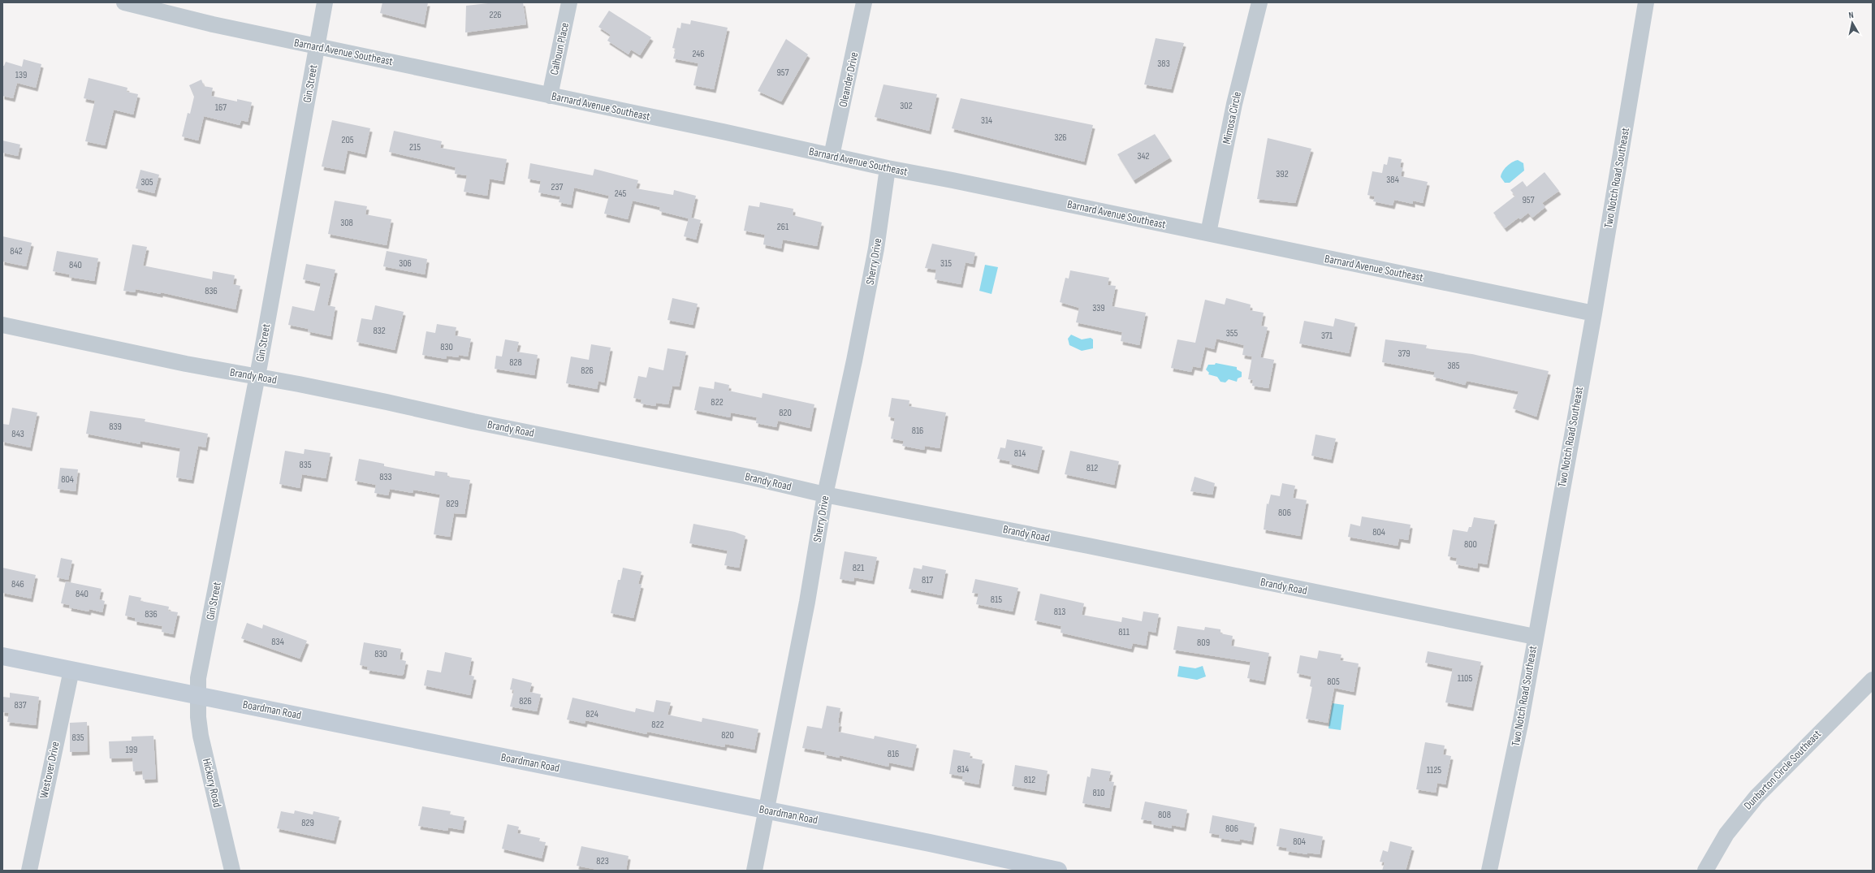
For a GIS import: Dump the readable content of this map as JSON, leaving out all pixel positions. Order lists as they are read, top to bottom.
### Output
{
  "streets": {
    "street": [
      "Calhoun Place",
      "Barnard Avenue Southeast",
      "Oleander Drive",
      "Gin Street",
      "Mimosa Circle",
      "Two Notch Road Southeast",
      "Sherry Drive",
      "Brandy Road",
      "Boardman Road",
      "Westover Drive",
      "Dunbarton Circle Southeast",
      "Hickory Road"
    ]
  },
  "crossings": [
    ["Calhoun Place", "Barnard Avenue Southeast"],
    ["Barnard Avenue Southeast", "Oleander Drive"],
    ["Barnard Avenue Southeast", "Gin Street"],
    ["Barnard Avenue Southeast", "Mimosa Circle"],
    ["Barnard Avenue Southeast", "Two Notch Road Southeast"],
    ["Barnard Avenue Southeast", "Sherry Drive"],
    ["Gin Street", "Brandy Road"],
    ["Gin Street", "Boardman Road"],
    ["Gin Street", "Hickory Road"],
    ["Two Notch Road Southeast", "Brandy Road"],
    ["Sherry Drive", "Brandy Road"],
    ["Sherry Drive", "Boardman Road"],
    ["Boardman Road", "Westover Drive"],
    ["Boardman Road", "Hickory Road"]
  ],
  "house_numbers": [
    "226",
    "246",
    "383",
    "957",
    "139",
    "302",
    "167",
    "314",
    "326",
    "205",
    "215",
    "342",
    "392",
    "384",
    "305",
    "237",
    "245",
    "957",
    "308",
    "261",
    "842",
    "306",
    "315",
    "840",
    "836",
    "339",
    "832",
    "355",
    "371",
    "830",
    "379",
    "828",
    "385",
    "826",
    "822",
    "820",
    "839",
    "816",
    "843",
    "814",
    "835",
    "812",
    "833",
    "804",
    "829",
    "806",
    "804",
    "800",
    "821",
    "817",
    "846",
    "840",
    "815",
    "813",
    "836",
    "811",
    "834",
    "809",
    "830",
    "1105",
    "805",
    "826",
    "837",
    "824",
    "822",
    "820",
    "835",
    "199",
    "816",
    "814",
    "1125",
    "812",
    "810",
    "808",
    "829",
    "806",
    "804",
    "823"
  ],
  "north": "top"
}
